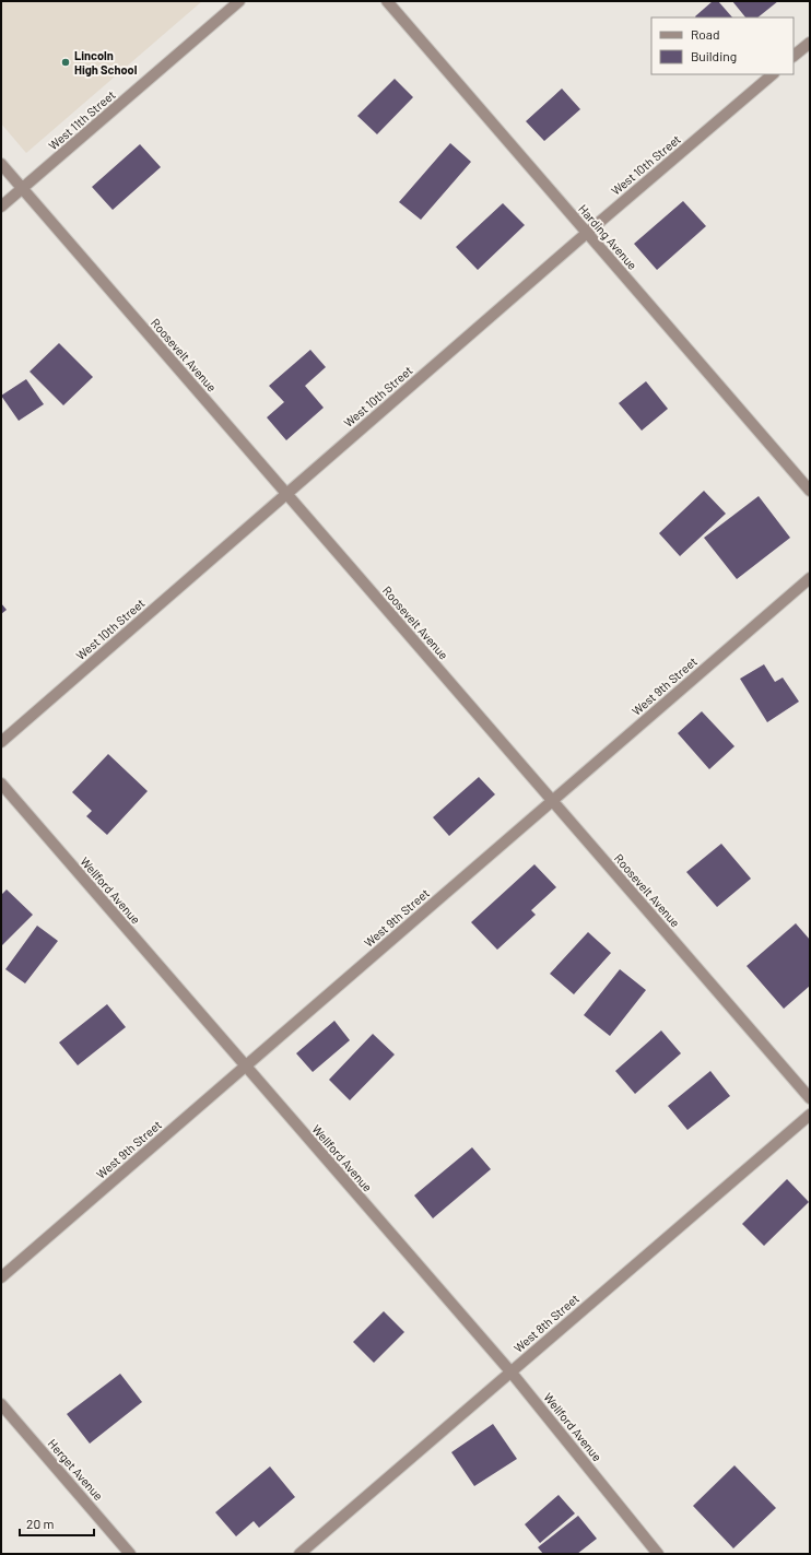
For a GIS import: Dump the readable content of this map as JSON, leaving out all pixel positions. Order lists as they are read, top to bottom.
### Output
{
  "streets": {
    "street": [
      "West 11th Street",
      "West 10th Street",
      "Harding Avenue",
      "Roosevelt Avenue",
      "West 9th Street",
      "Wellford Avenue",
      "West 8th Street",
      "Herget Avenue"
    ]
  },
  "crossings": [
    ["West 11th Street", "Roosevelt Avenue"],
    ["West 10th Street", "Harding Avenue"],
    ["West 10th Street", "Roosevelt Avenue"],
    ["Roosevelt Avenue", "West 9th Street"],
    ["West 9th Street", "Wellford Avenue"],
    ["Wellford Avenue", "West 8th Street"]
  ],
  "places": ["Lincoln High School"],
  "legend": ["Road", "Building"],
  "scale_bar": "20 m"
}
